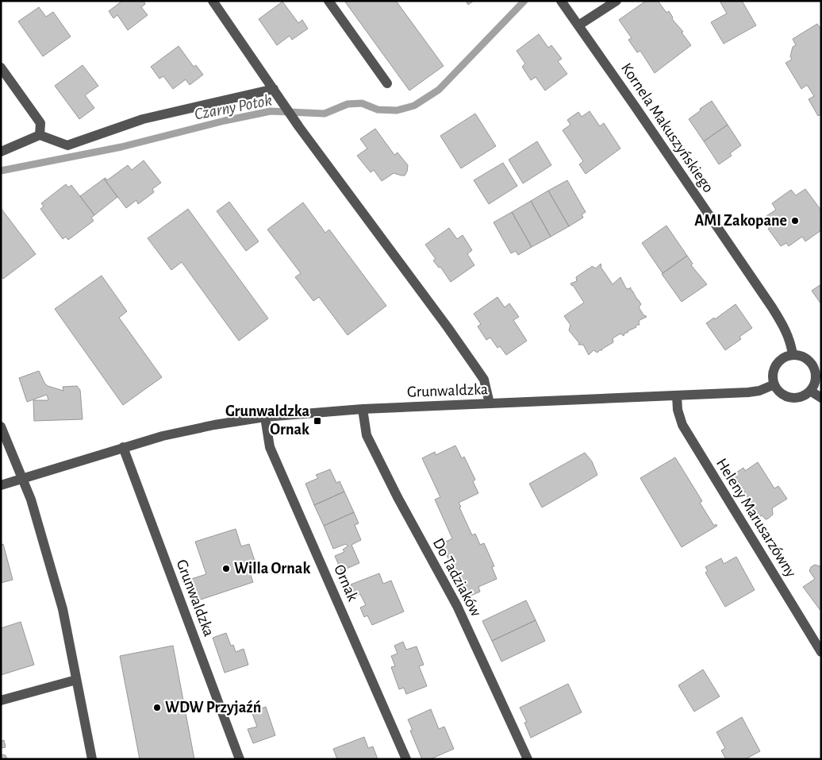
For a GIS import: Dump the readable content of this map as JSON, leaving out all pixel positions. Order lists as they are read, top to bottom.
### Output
{
  "streets": {
    "street": [
      "Kornela Makuszyńskiego",
      "Grunwaldzka",
      "Heleny Marusarzówny",
      "Do Tadziaków",
      "Ornak"
    ]
  },
  "crossings": [
    ["Kornela Makuszyńskiego", "Grunwaldzka"],
    ["Grunwaldzka", "Heleny Marusarzówny"],
    ["Grunwaldzka", "Do Tadziaków"],
    ["Grunwaldzka", "Ornak"]
  ],
  "water": ["Czarny Potok"],
  "places": {
    "other": ["AMI Zakopane", "Willa Ornak", "WDW Przyjaźń"],
    "transit": ["Grunwaldzka Ornak"]
  }
}
